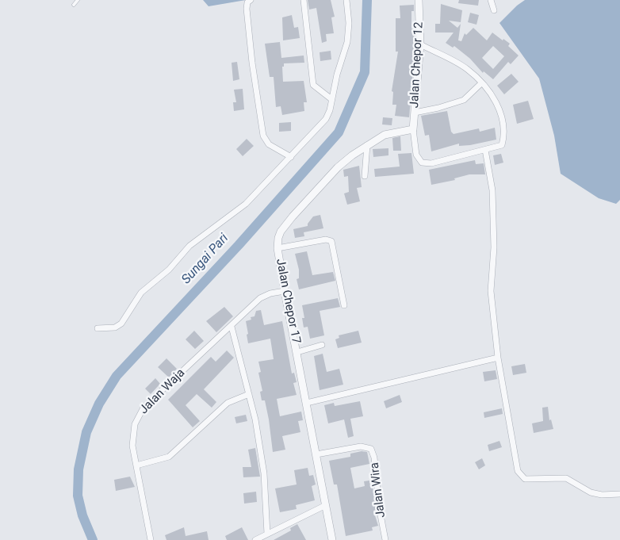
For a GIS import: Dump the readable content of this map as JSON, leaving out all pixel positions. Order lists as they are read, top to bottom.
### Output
{
  "streets": {
    "street": [
      "Jalan Chepor 12",
      "Jalan Chepor 17",
      "Jalan Waja",
      "Jalan Wira"
    ]
  },
  "crossings": [
    ["Jalan Chepor 12", "Jalan Chepor 17"],
    ["Jalan Chepor 17", "Jalan Waja"],
    ["Jalan Chepor 17", "Jalan Wira"]
  ],
  "water": ["Sungai Pari"]
}
